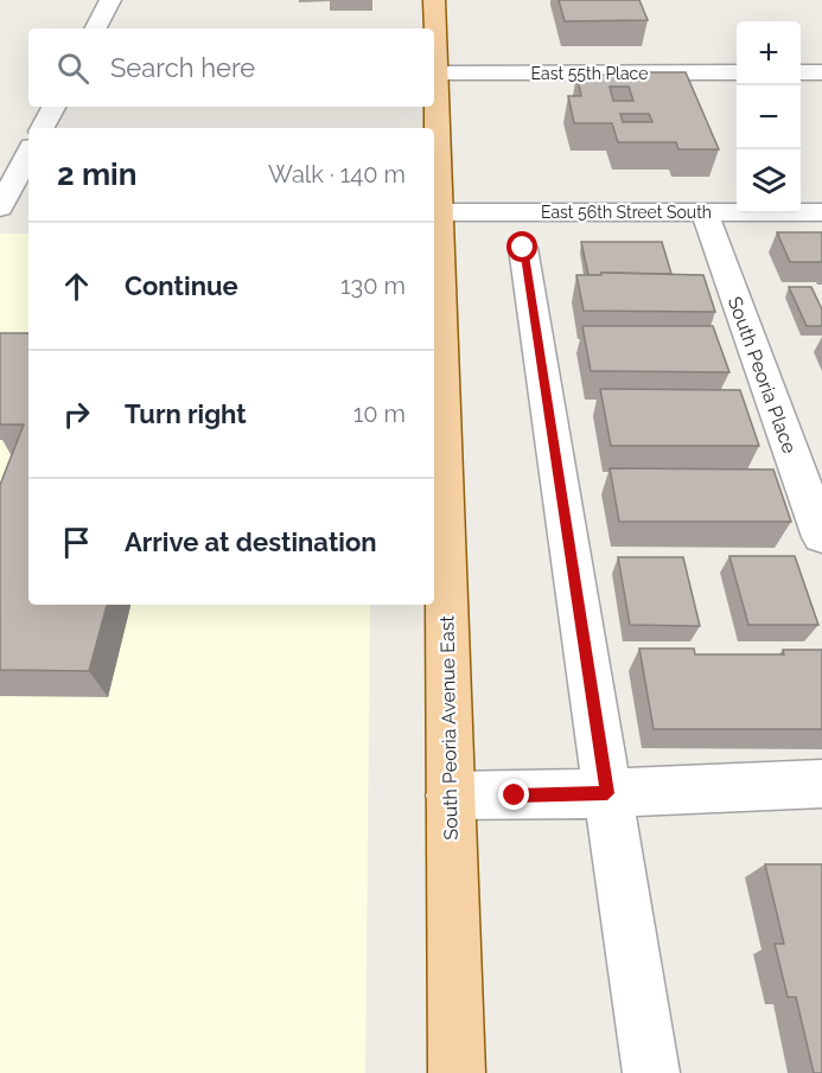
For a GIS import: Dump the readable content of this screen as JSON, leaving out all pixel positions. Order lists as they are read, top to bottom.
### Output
{
  "streets": {
    "main road": ["South Peoria Avenue East"],
    "street": ["East 55th Place", "East 56th Street South", "South Peoria Place"]
  },
  "crossings": [
    ["East 55th Place", "South Peoria Avenue East"],
    ["East 56th Street South", "South Peoria Place"],
    ["East 56th Street South", "South Peoria Avenue East"]
  ],
  "page": {
    "map_buttons": ["+", "−"],
    "search": "Search here",
    "heading": ["2 min", "Walk · 140 m"],
    "list": [
      ["Continue", "130 m"],
      ["Turn right", "10 m"],
      "Arrive at destination"
    ]
  }
}
